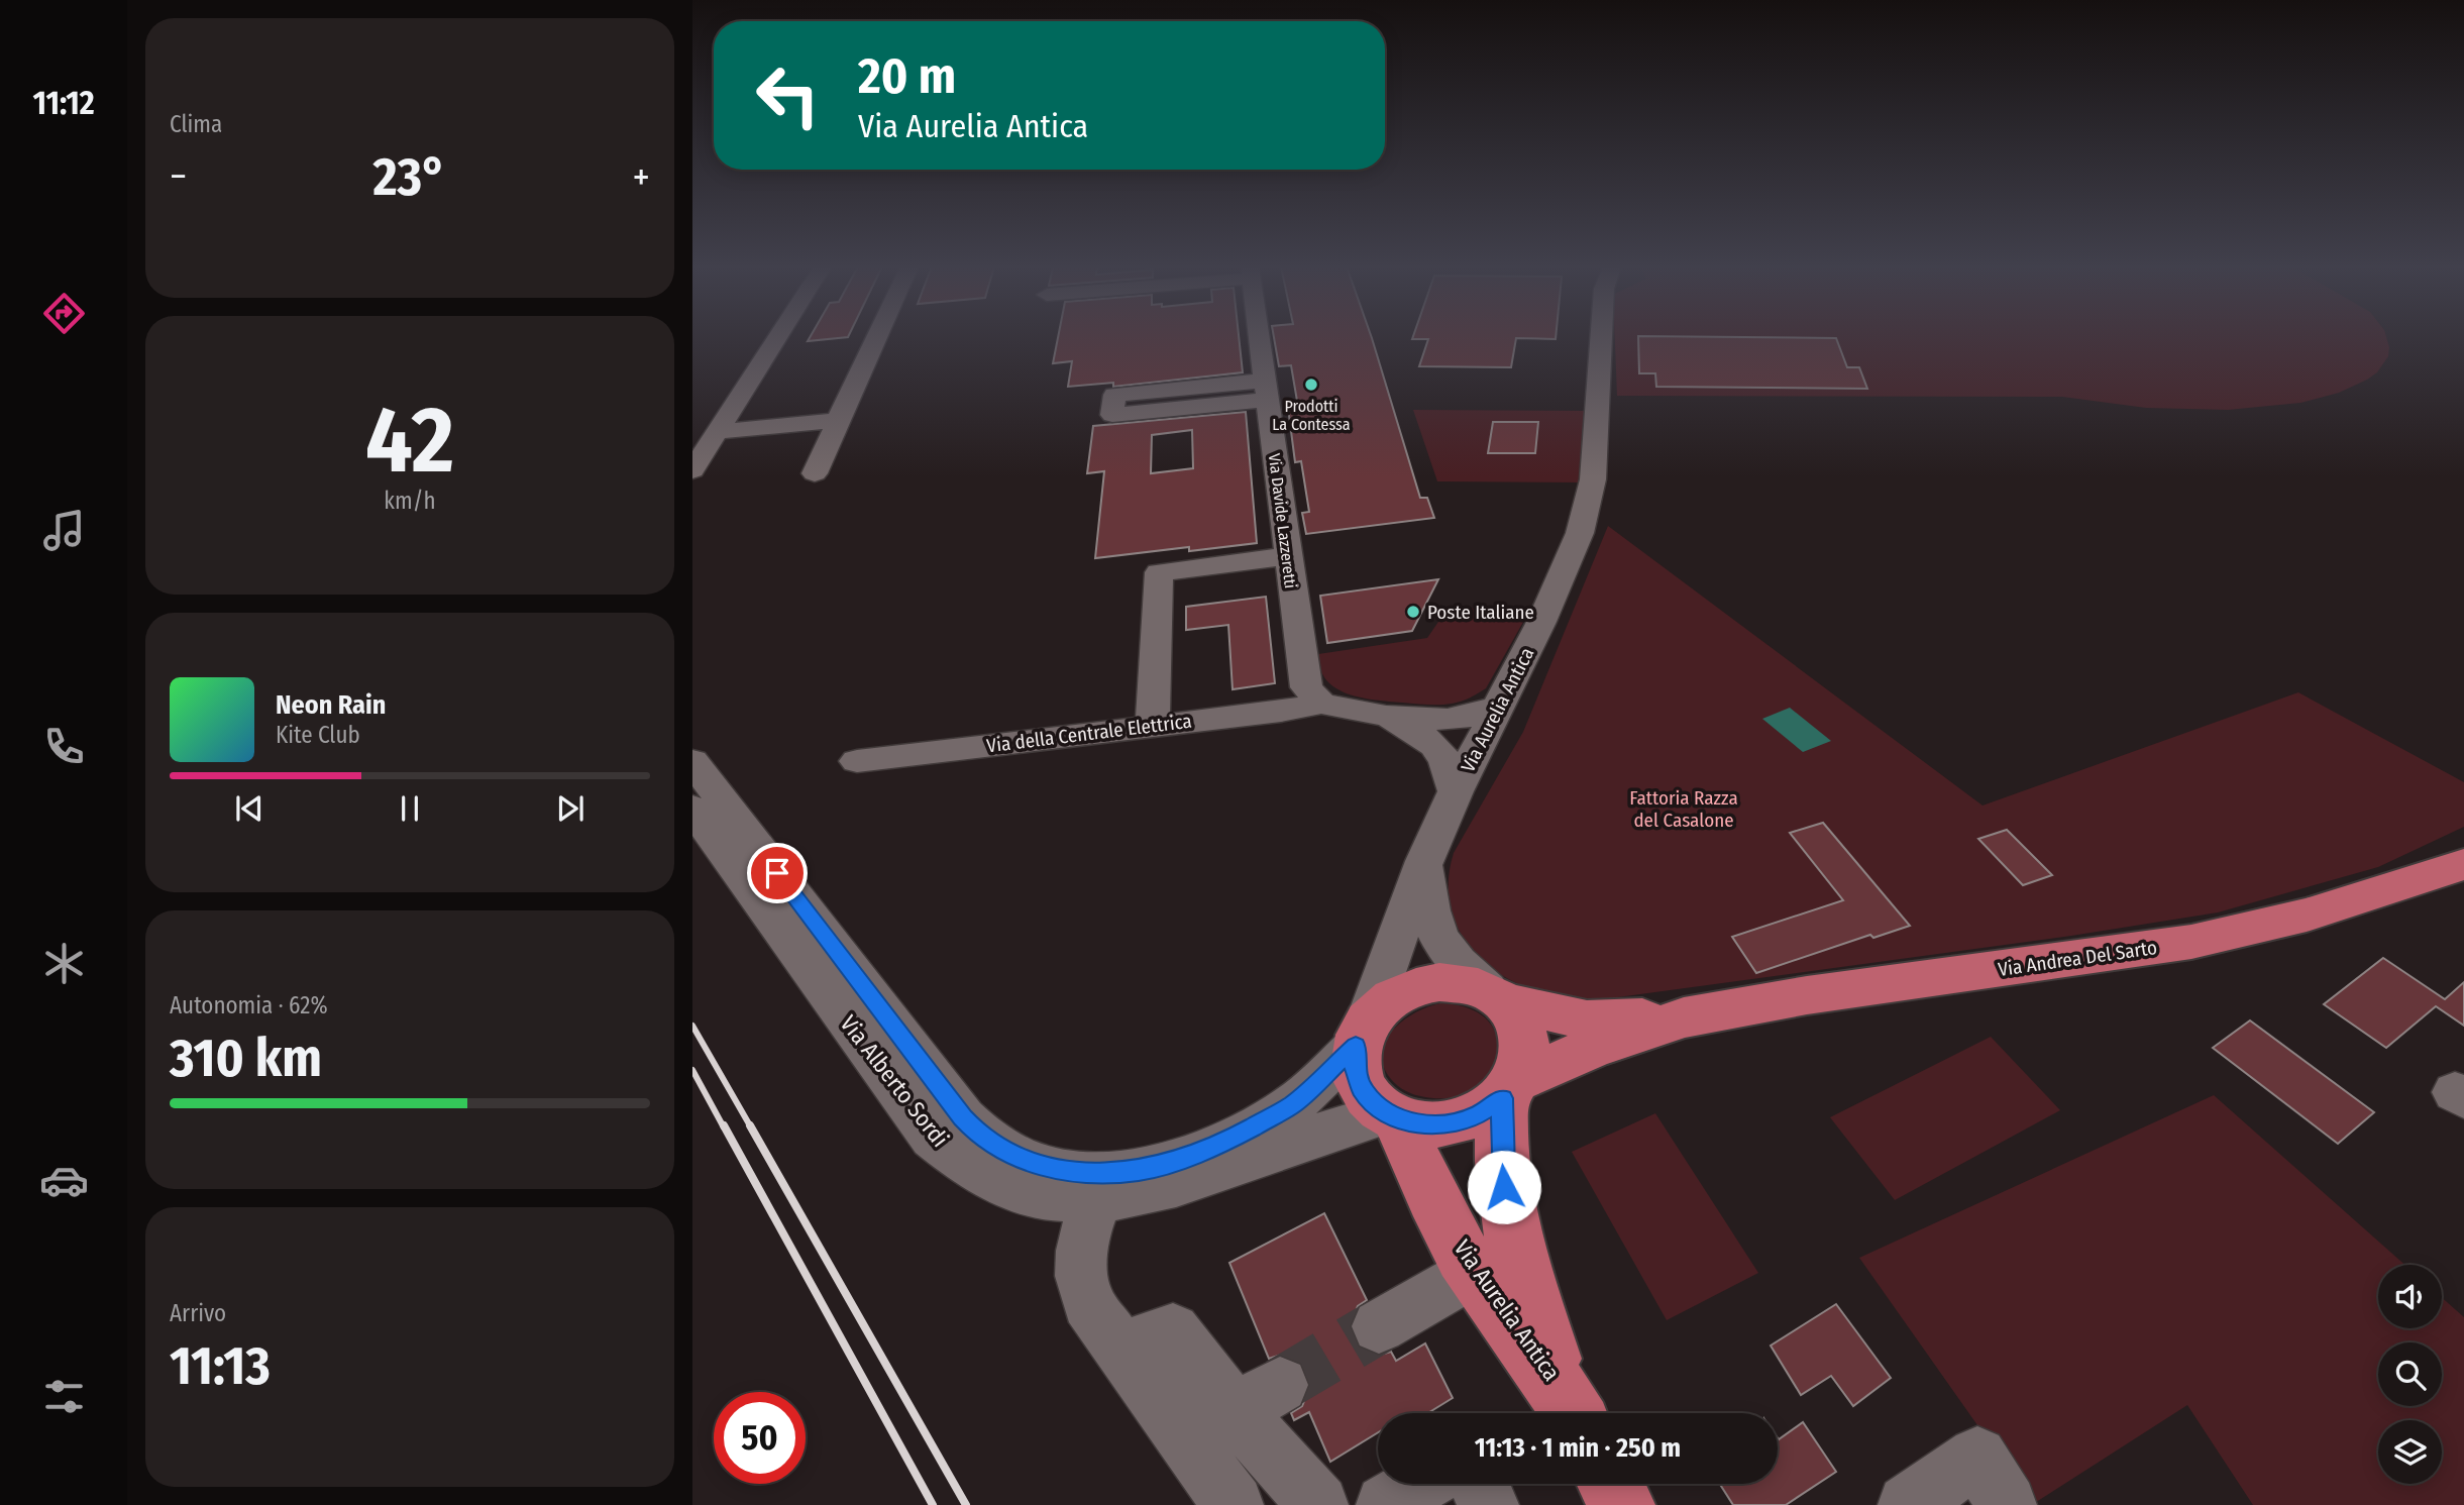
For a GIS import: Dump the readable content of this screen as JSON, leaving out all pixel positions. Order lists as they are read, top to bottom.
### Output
{
  "streets": {
    "main road": ["Via Aurelia Antica", "Via Andrea Del Sarto"],
    "street": ["Via Davide Lazzeretti", "Via della Centrale Elettrica", "Via Alberto Sordi"]
  },
  "crossings": [
    ["Via Davide Lazzeretti", "Via della Centrale Elettrica"],
    ["Via Aurelia Antica", "Via Andrea Del Sarto"],
    ["Via Aurelia Antica", "Via Alberto Sordi"],
    ["Via Andrea Del Sarto", "Via Alberto Sordi"]
  ],
  "parks": ["Fattoria Razza del Casalone"],
  "places": ["Prodotti La Contessa", "Poste Italiane"],
  "page": {
    "tabs": "11:12",
    "tile": [
      "Clima",
      ["42", "km/h"],
      ["Autonomia · 62%", "310 km"],
      ["Arrivo", "11:13"]
    ],
    "turn": ["20 m", "Via Aurelia Antica"],
    "heat": ["−", "23°", "+"],
    "song": ["Neon Rain", "Kite Club"],
    "limit": "50",
    "trip": "11:13 · 1 min · 250 m"
  }
}
